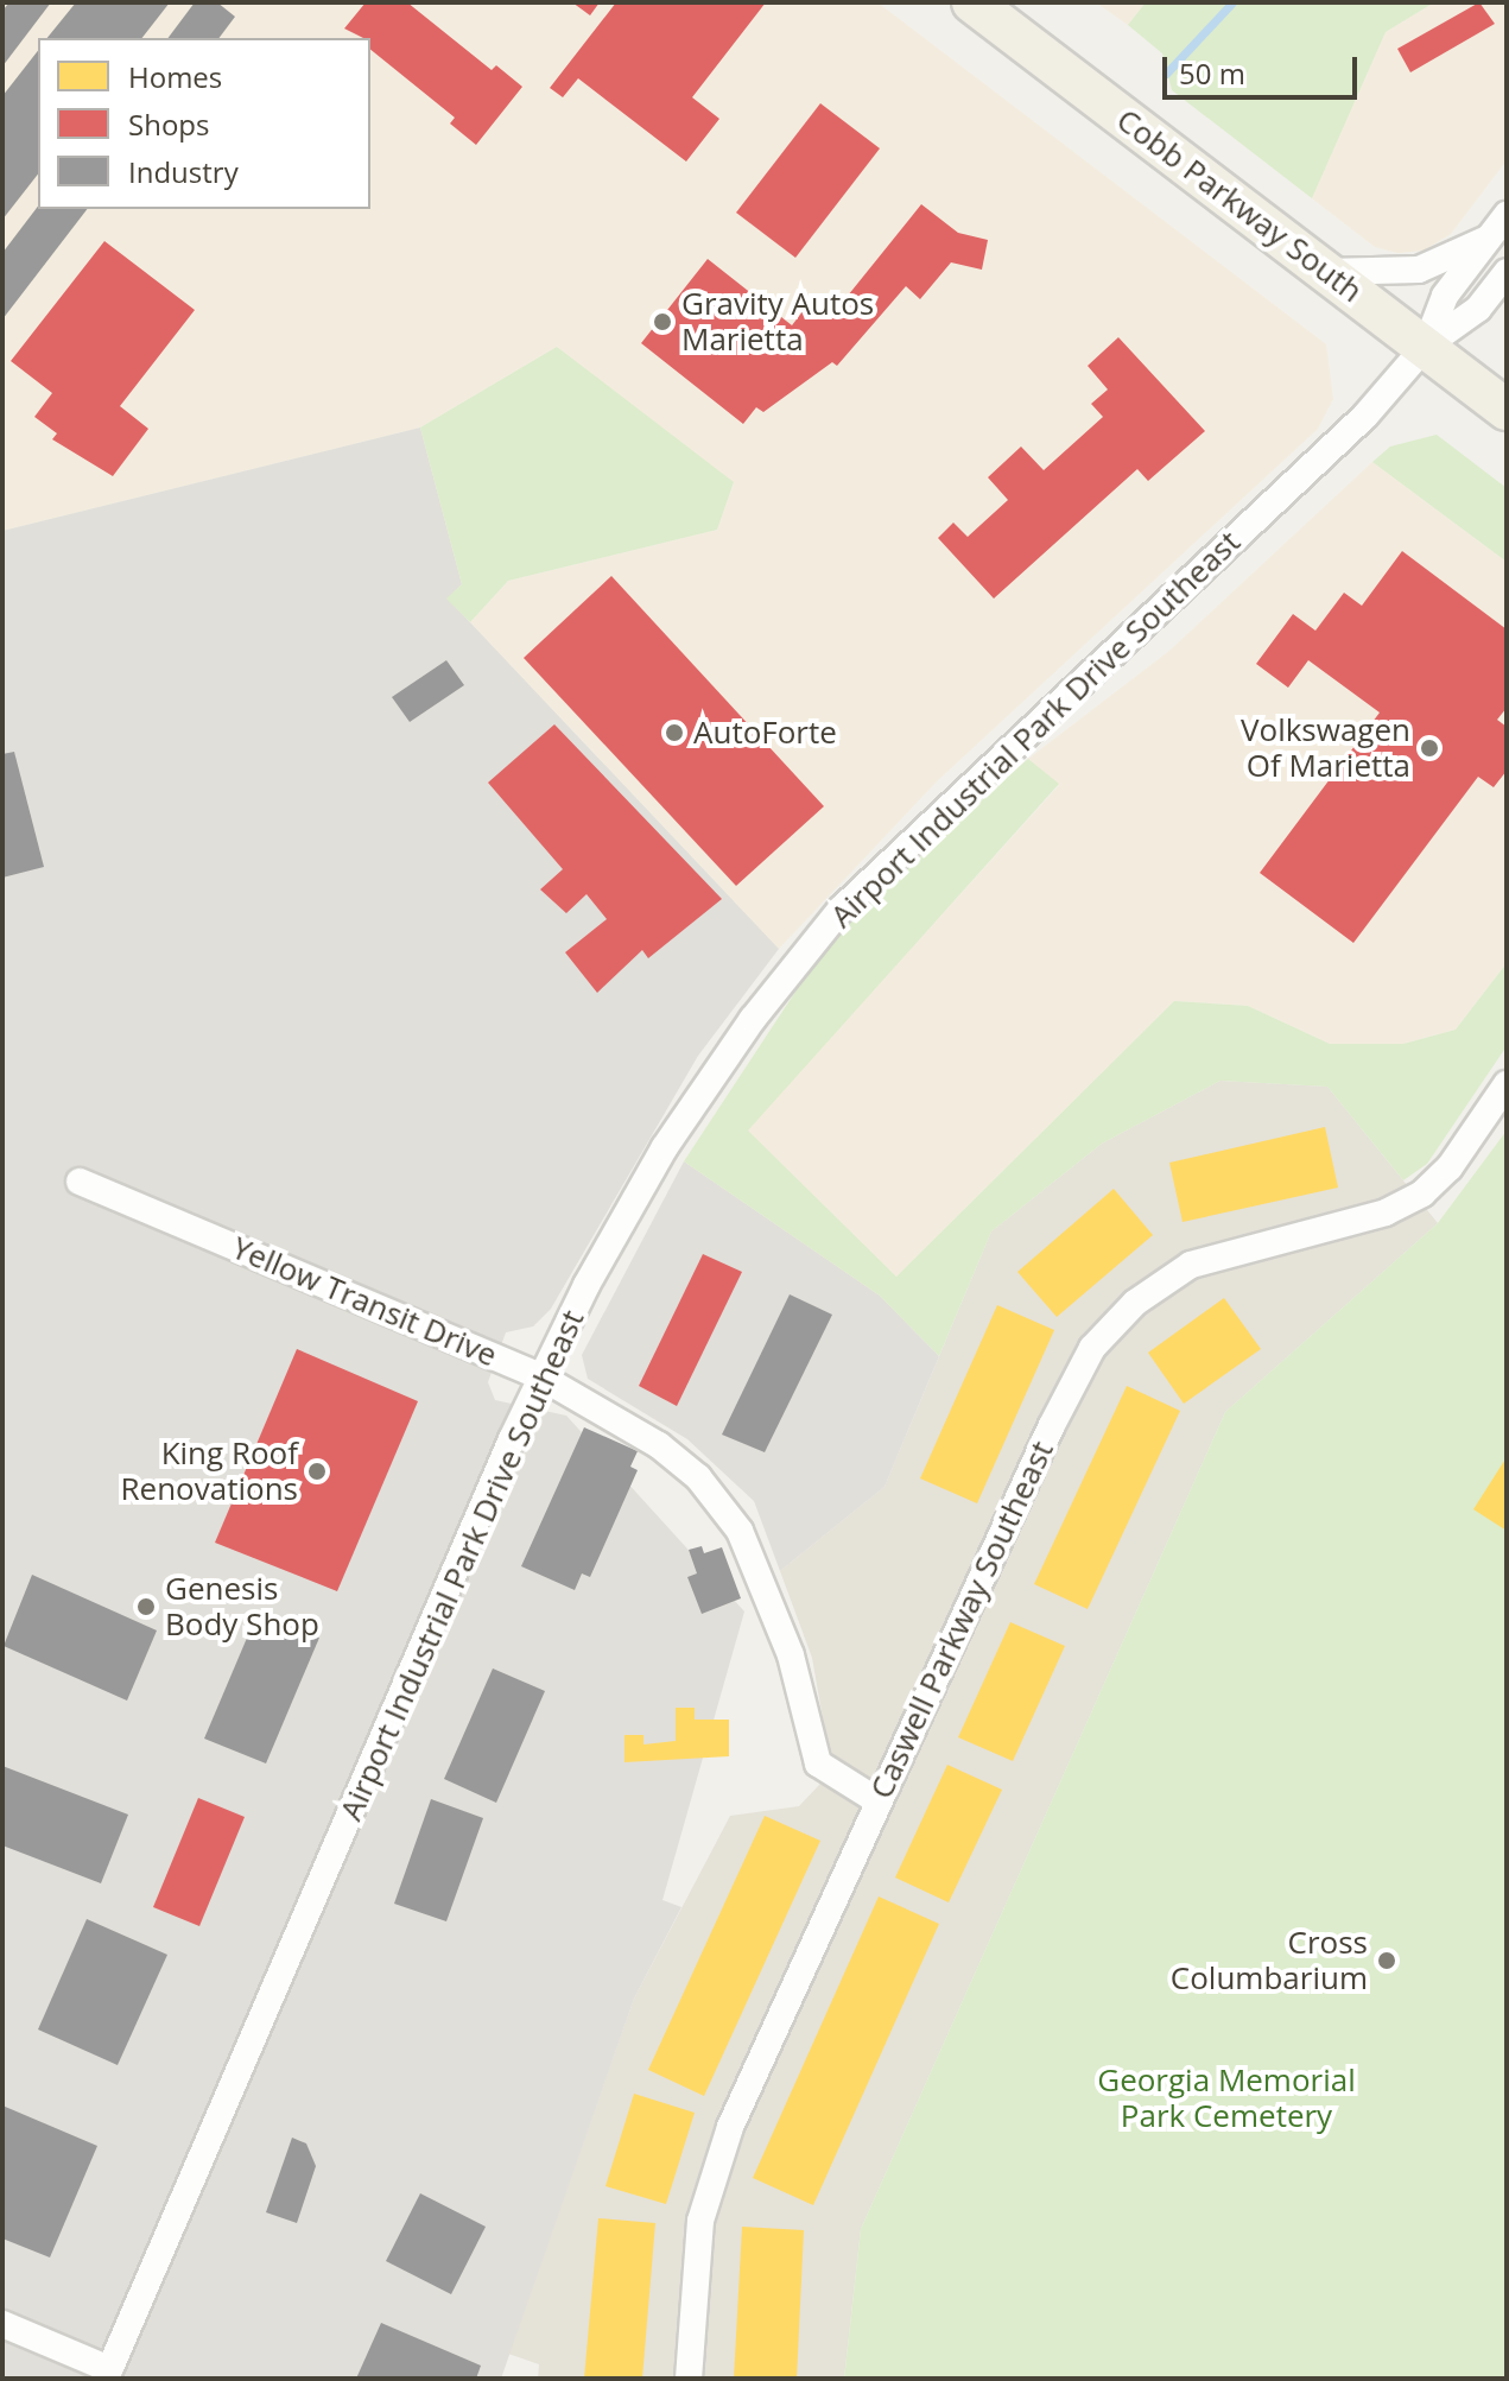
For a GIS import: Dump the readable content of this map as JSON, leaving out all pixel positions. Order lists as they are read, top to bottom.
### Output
{
  "streets": {
    "main road": ["Cobb Parkway South"],
    "street": ["Airport Industrial Park Drive Southeast", "Yellow Transit Drive", "Caswell Parkway Southeast"]
  },
  "crossings": [
    ["Cobb Parkway South", "Airport Industrial Park Drive Southeast"],
    ["Airport Industrial Park Drive Southeast", "Yellow Transit Drive"],
    ["Yellow Transit Drive", "Caswell Parkway Southeast"]
  ],
  "parks": ["Georgia Memorial Park Cemetery"],
  "places": [
    "Gravity Autos Marietta",
    "AutoForte",
    "Volkswagen Of Marietta",
    "King Roof Renovations",
    "Genesis Body Shop",
    "Cross Columbarium"
  ],
  "legend": ["Homes", "Shops", "Industry"],
  "scale_bar": "50 m"
}
